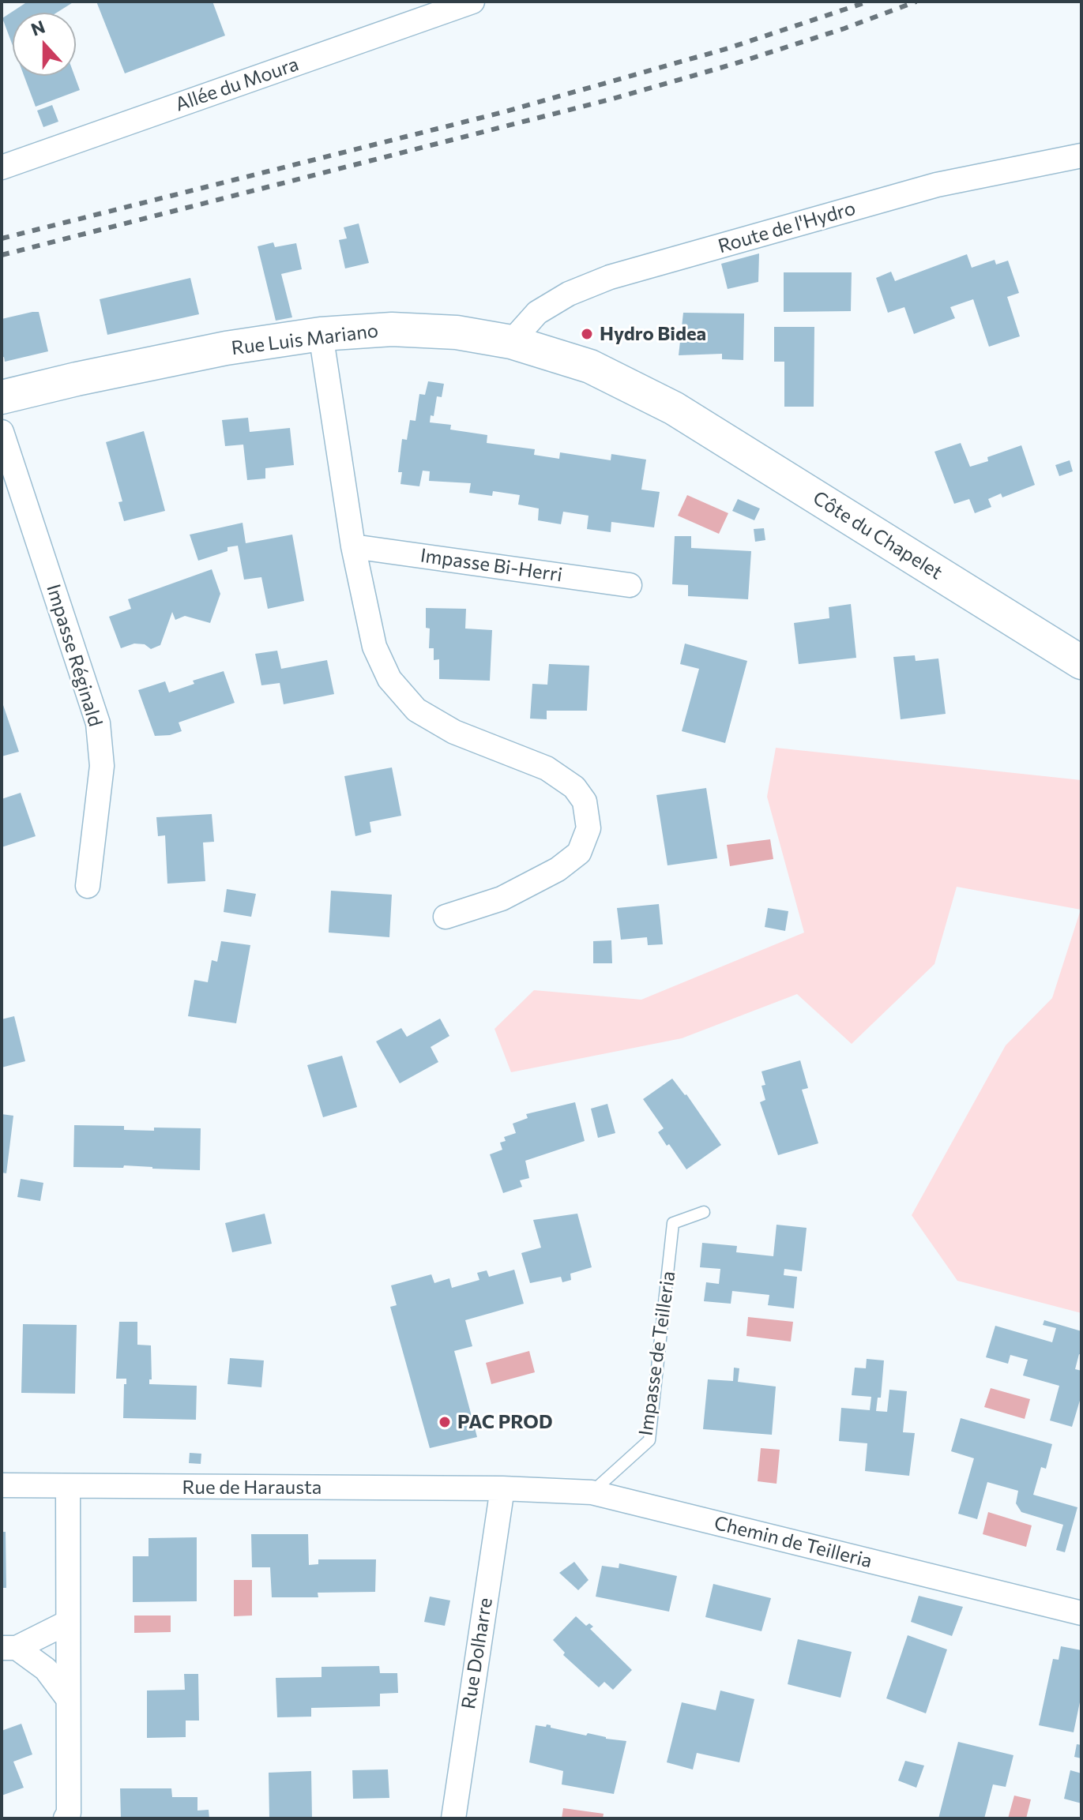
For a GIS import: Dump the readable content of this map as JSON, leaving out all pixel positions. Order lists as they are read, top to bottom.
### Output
{
  "streets": {
    "street": [
      "Allée du Moura",
      "Route de l'Hydro",
      "Rue Luis Mariano",
      "Côte du Chapelet",
      "Impasse Bi-Herri",
      "Impasse Réginald",
      "Rue de Harausta",
      "Chemin de Teilleria",
      "Rue Dolharre"
    ],
    "lane": ["Impasse de Teilleria"]
  },
  "crossings": [
    ["Route de l'Hydro", "Rue Luis Mariano"],
    ["Rue Luis Mariano", "Côte du Chapelet"],
    ["Impasse de Teilleria", "Chemin de Teilleria"],
    ["Rue de Harausta", "Chemin de Teilleria"],
    ["Rue de Harausta", "Rue Dolharre"],
    ["Chemin de Teilleria", "Rue Dolharre"]
  ],
  "places": ["Hydro Bidea", "PAC PROD"],
  "north": "top"
}
